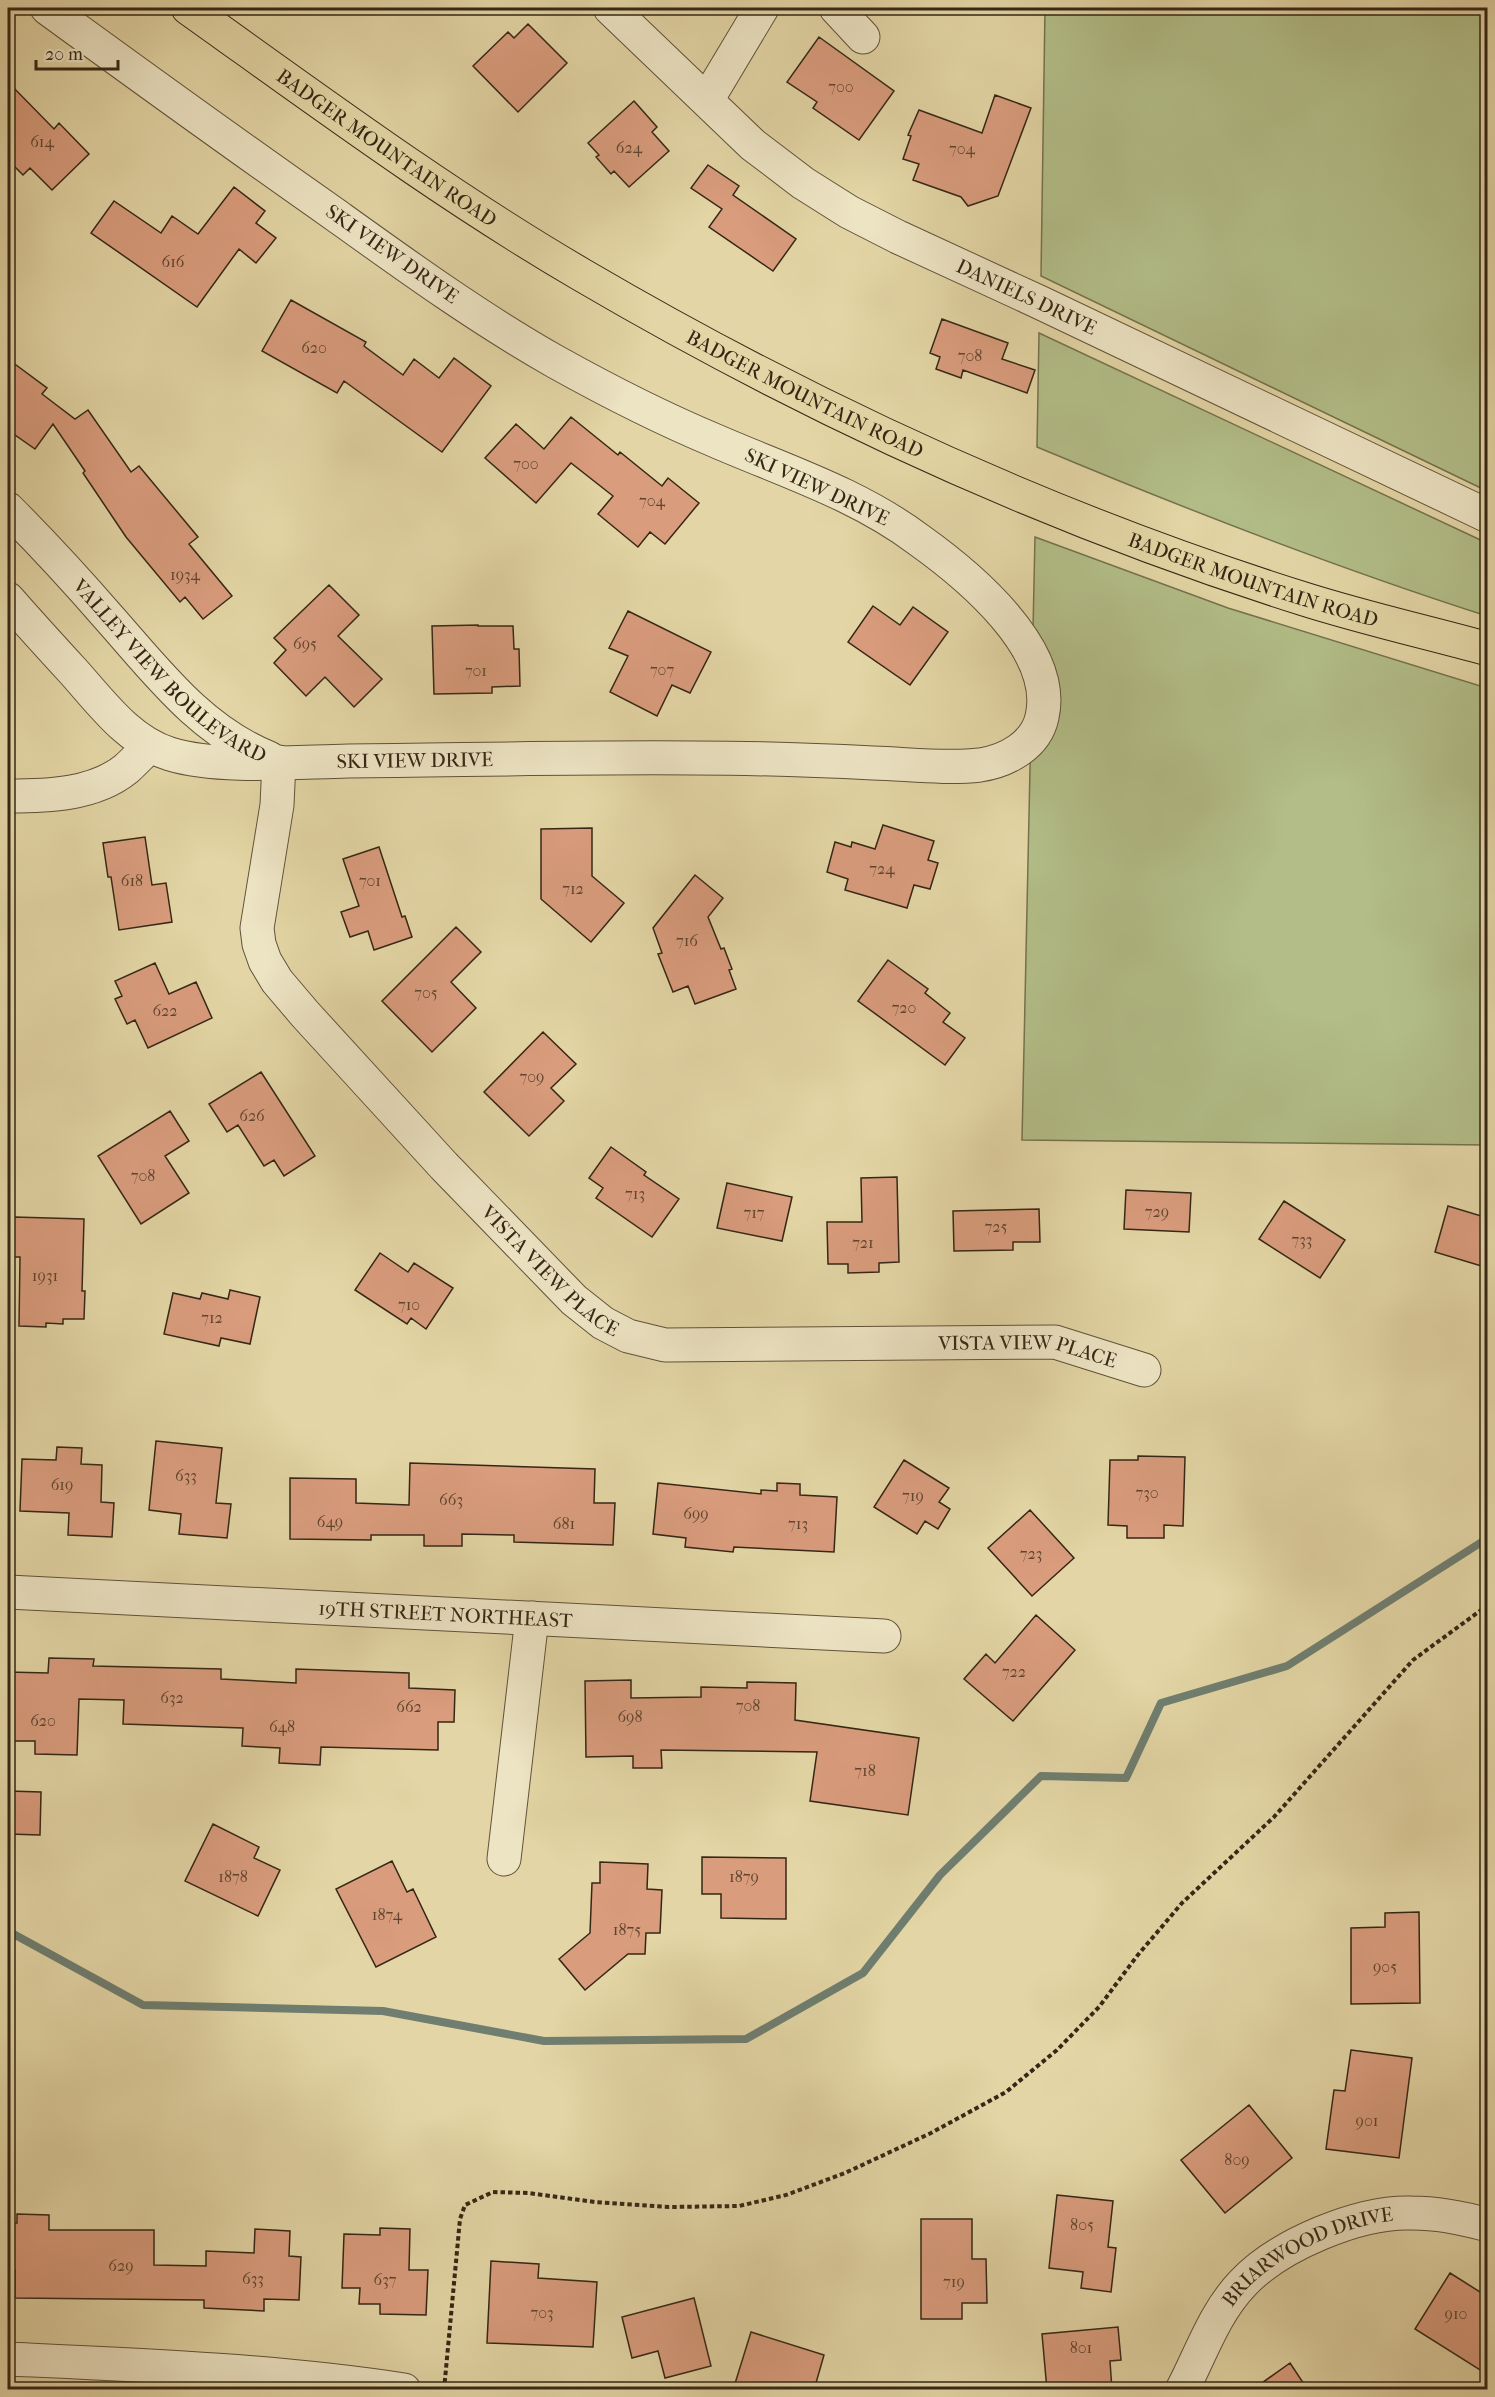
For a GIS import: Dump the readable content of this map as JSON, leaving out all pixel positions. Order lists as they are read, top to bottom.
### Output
{
  "streets": {
    "main road": ["BADGER MOUNTAIN ROAD"],
    "street": [
      "SKI VIEW DRIVE",
      "DANIELS DRIVE",
      "VALLEY VIEW BOULEVARD",
      "VISTA VIEW PLACE",
      "19TH STREET NORTHEAST",
      "BRIARWOOD DRIVE"
    ]
  },
  "crossings": [
    ["SKI VIEW DRIVE", "VALLEY VIEW BOULEVARD"],
    ["SKI VIEW DRIVE", "VISTA VIEW PLACE"],
    ["VALLEY VIEW BOULEVARD", "VISTA VIEW PLACE"]
  ],
  "house_numbers": [
    "700",
    "614",
    "624",
    "704",
    "616",
    "620",
    "708",
    "700",
    "704",
    "1934",
    "695",
    "707",
    "701",
    "724",
    "618",
    "701",
    "712",
    "716",
    "705",
    "720",
    "622",
    "709",
    "626",
    "708",
    "713",
    "729",
    "717",
    "725",
    "733",
    "721",
    "1931",
    "710",
    "712",
    "633",
    "619",
    "730",
    "719",
    "663",
    "699",
    "649",
    "681",
    "713",
    "723",
    "722",
    "632",
    "708",
    "662",
    "698",
    "620",
    "648",
    "718",
    "1878",
    "1879",
    "1874",
    "1875",
    "905",
    "901",
    "809",
    "805",
    "629",
    "633",
    "637",
    "719",
    "703",
    "910",
    "801"
  ],
  "scale_bar": "20 m"
}
